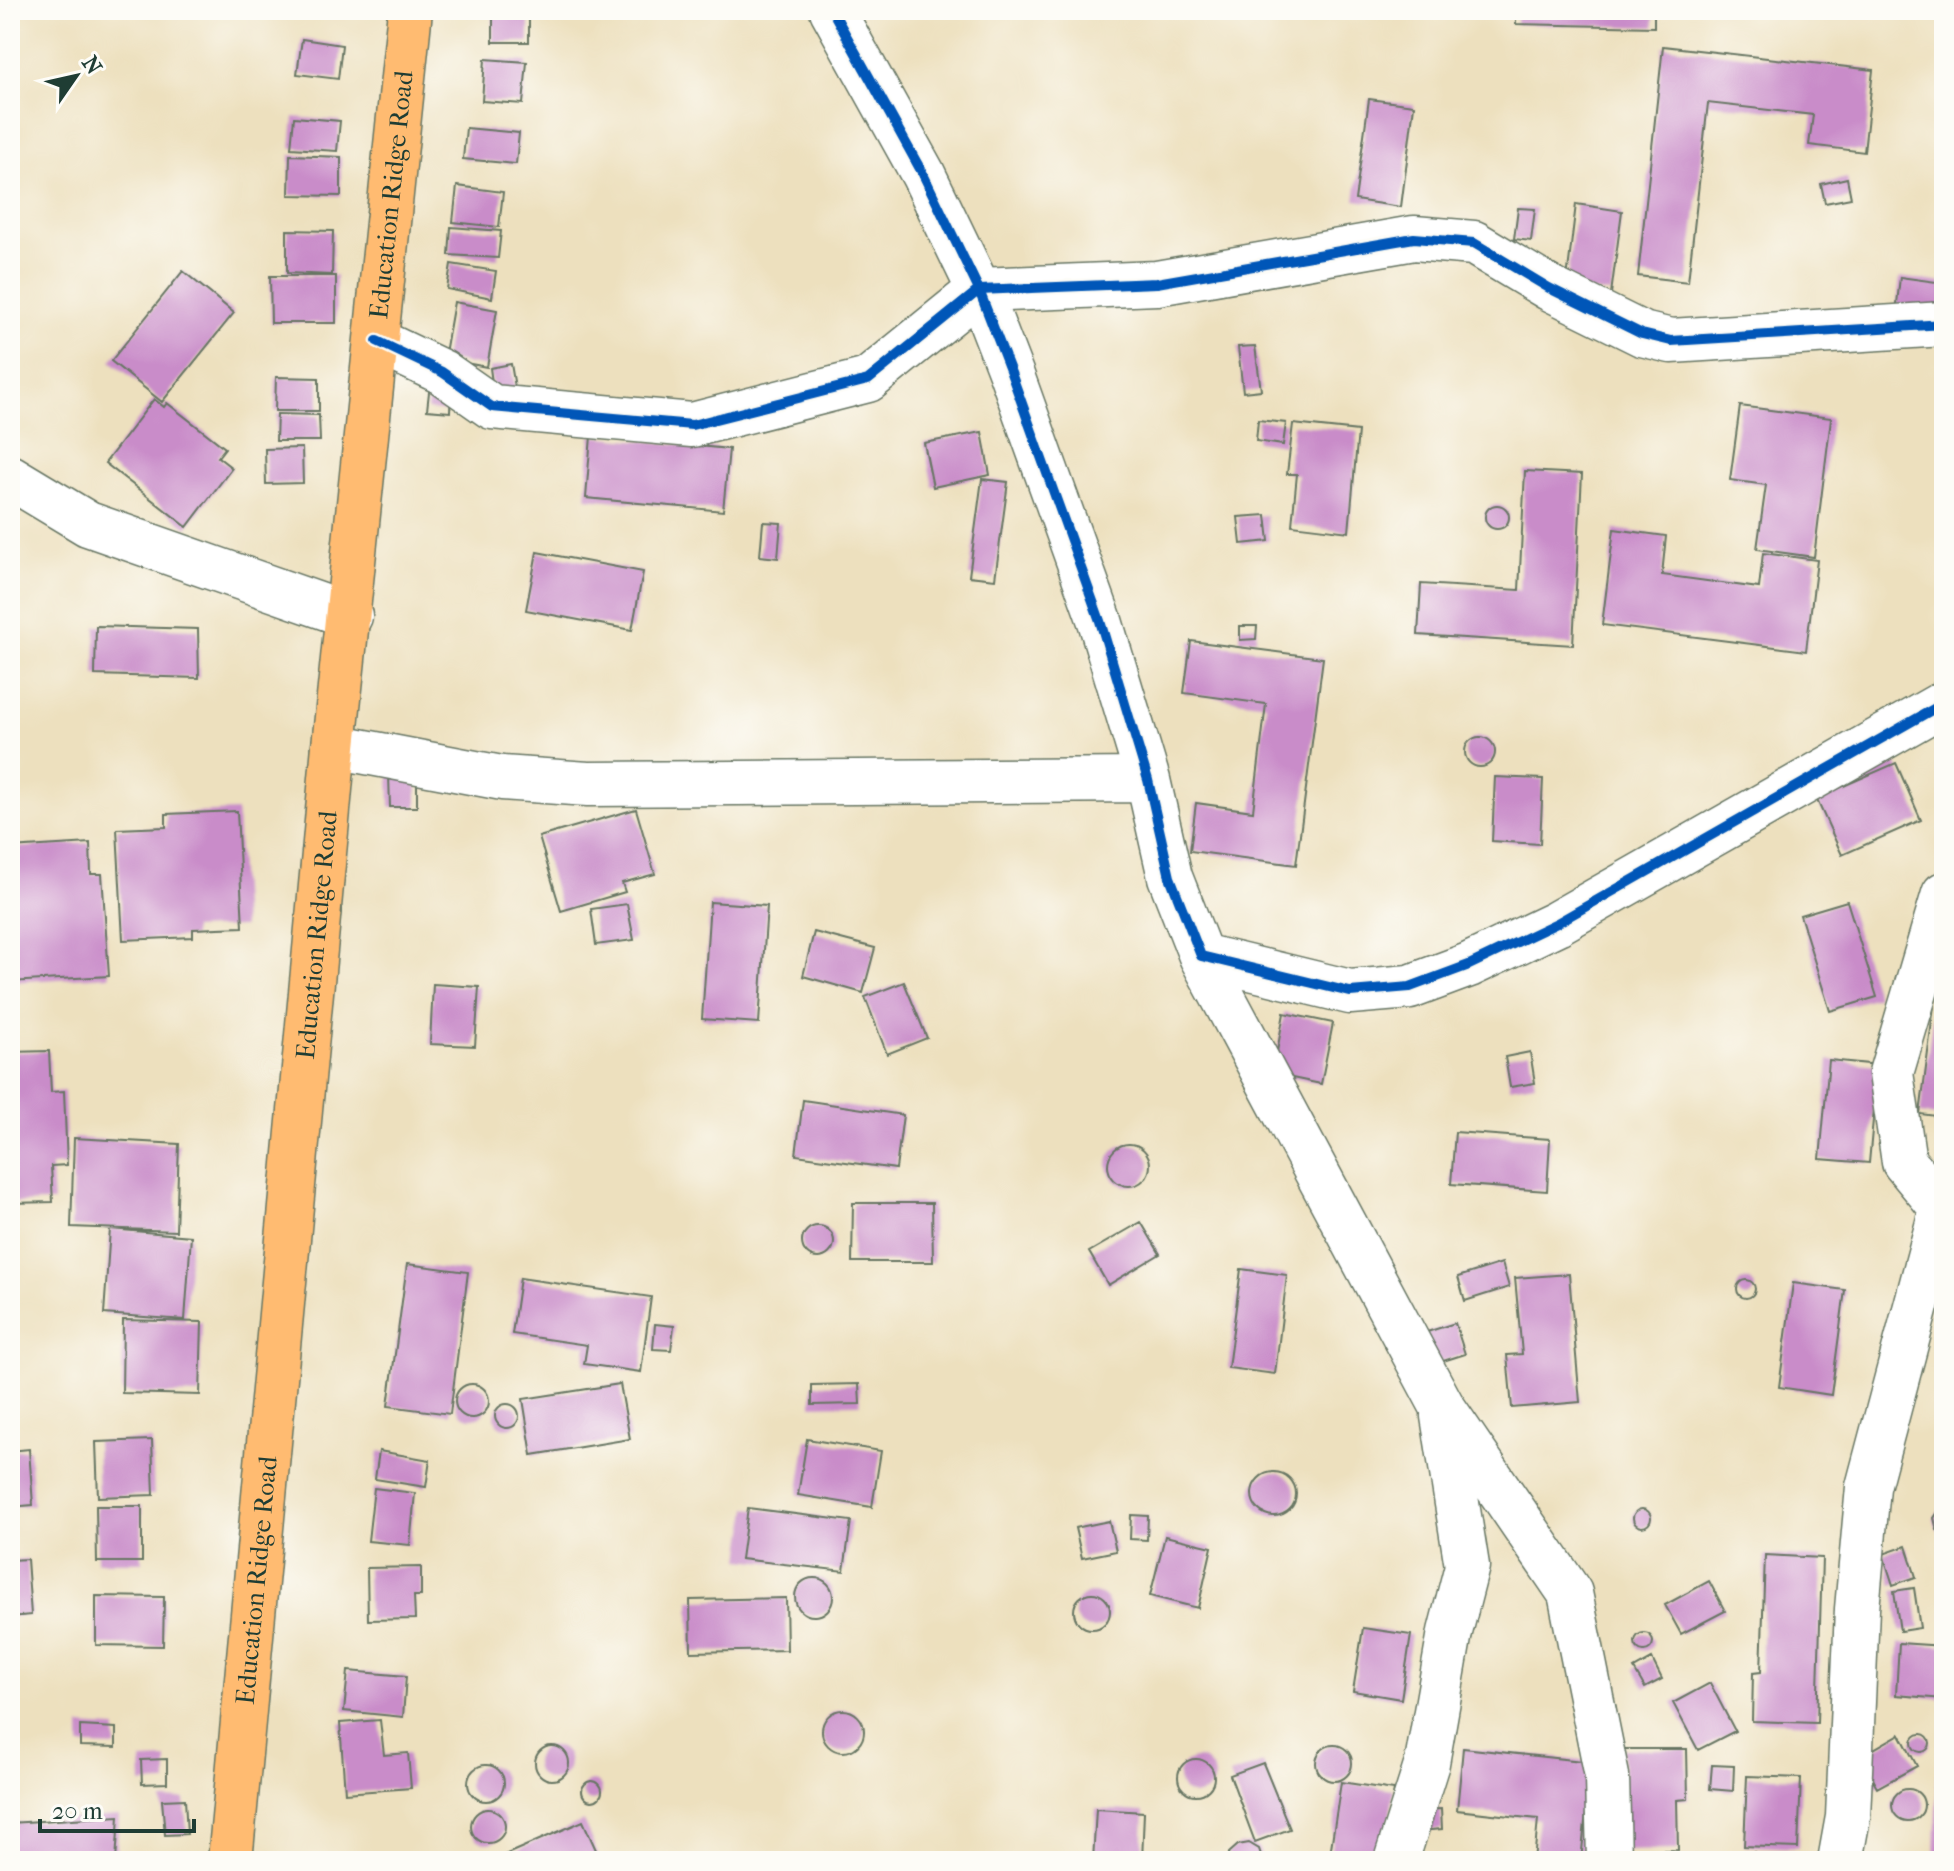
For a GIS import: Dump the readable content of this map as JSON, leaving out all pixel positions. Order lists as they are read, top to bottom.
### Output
{
  "streets": {
    "main road": ["Education Ridge Road"]
  },
  "scale_bar": "20 m",
  "north": "top right"
}
